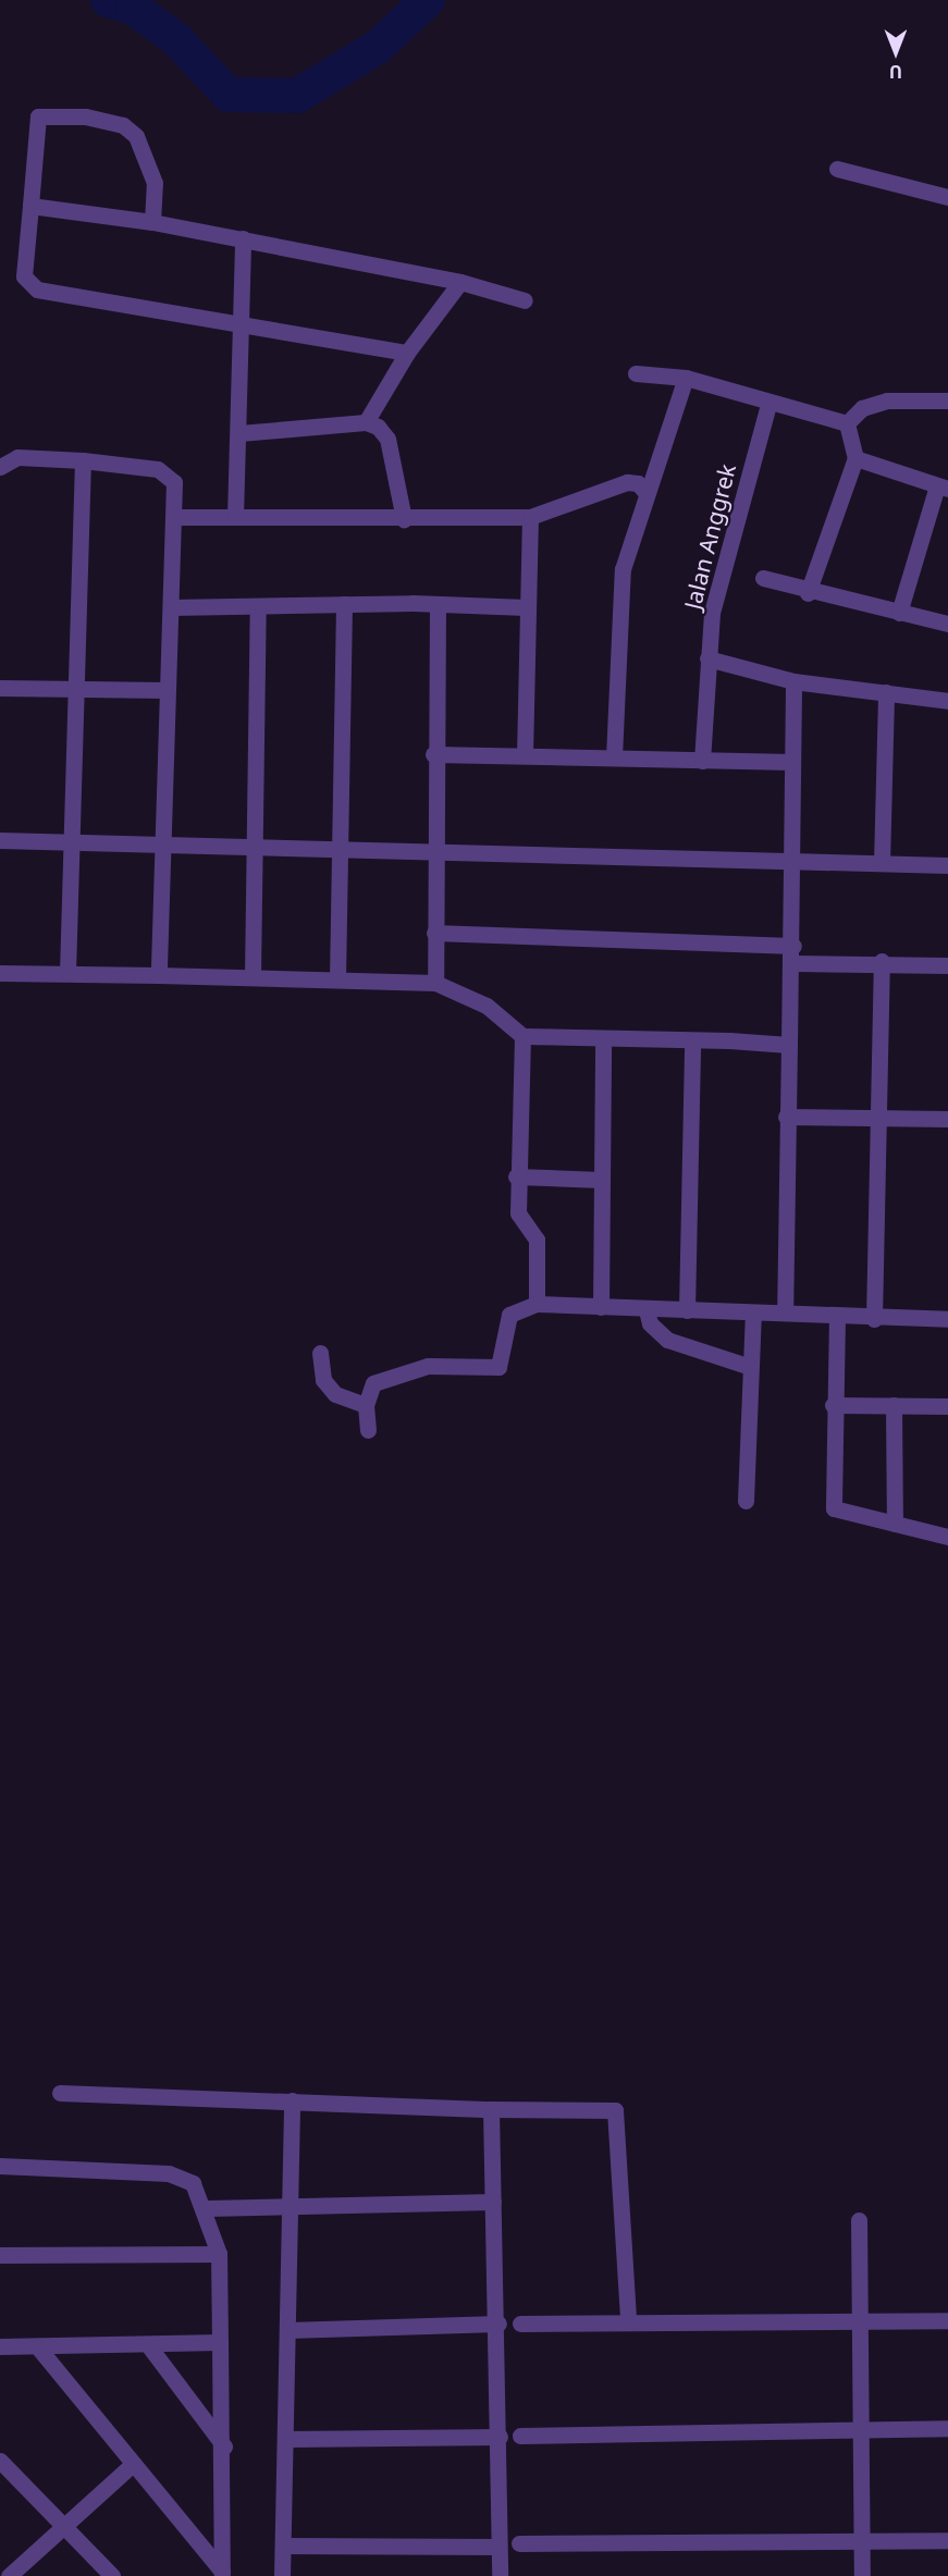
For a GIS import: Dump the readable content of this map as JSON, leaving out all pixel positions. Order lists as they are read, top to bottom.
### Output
{
  "streets": {
    "street": ["Jalan Anggrek"]
  },
  "north": "bottom"
}
